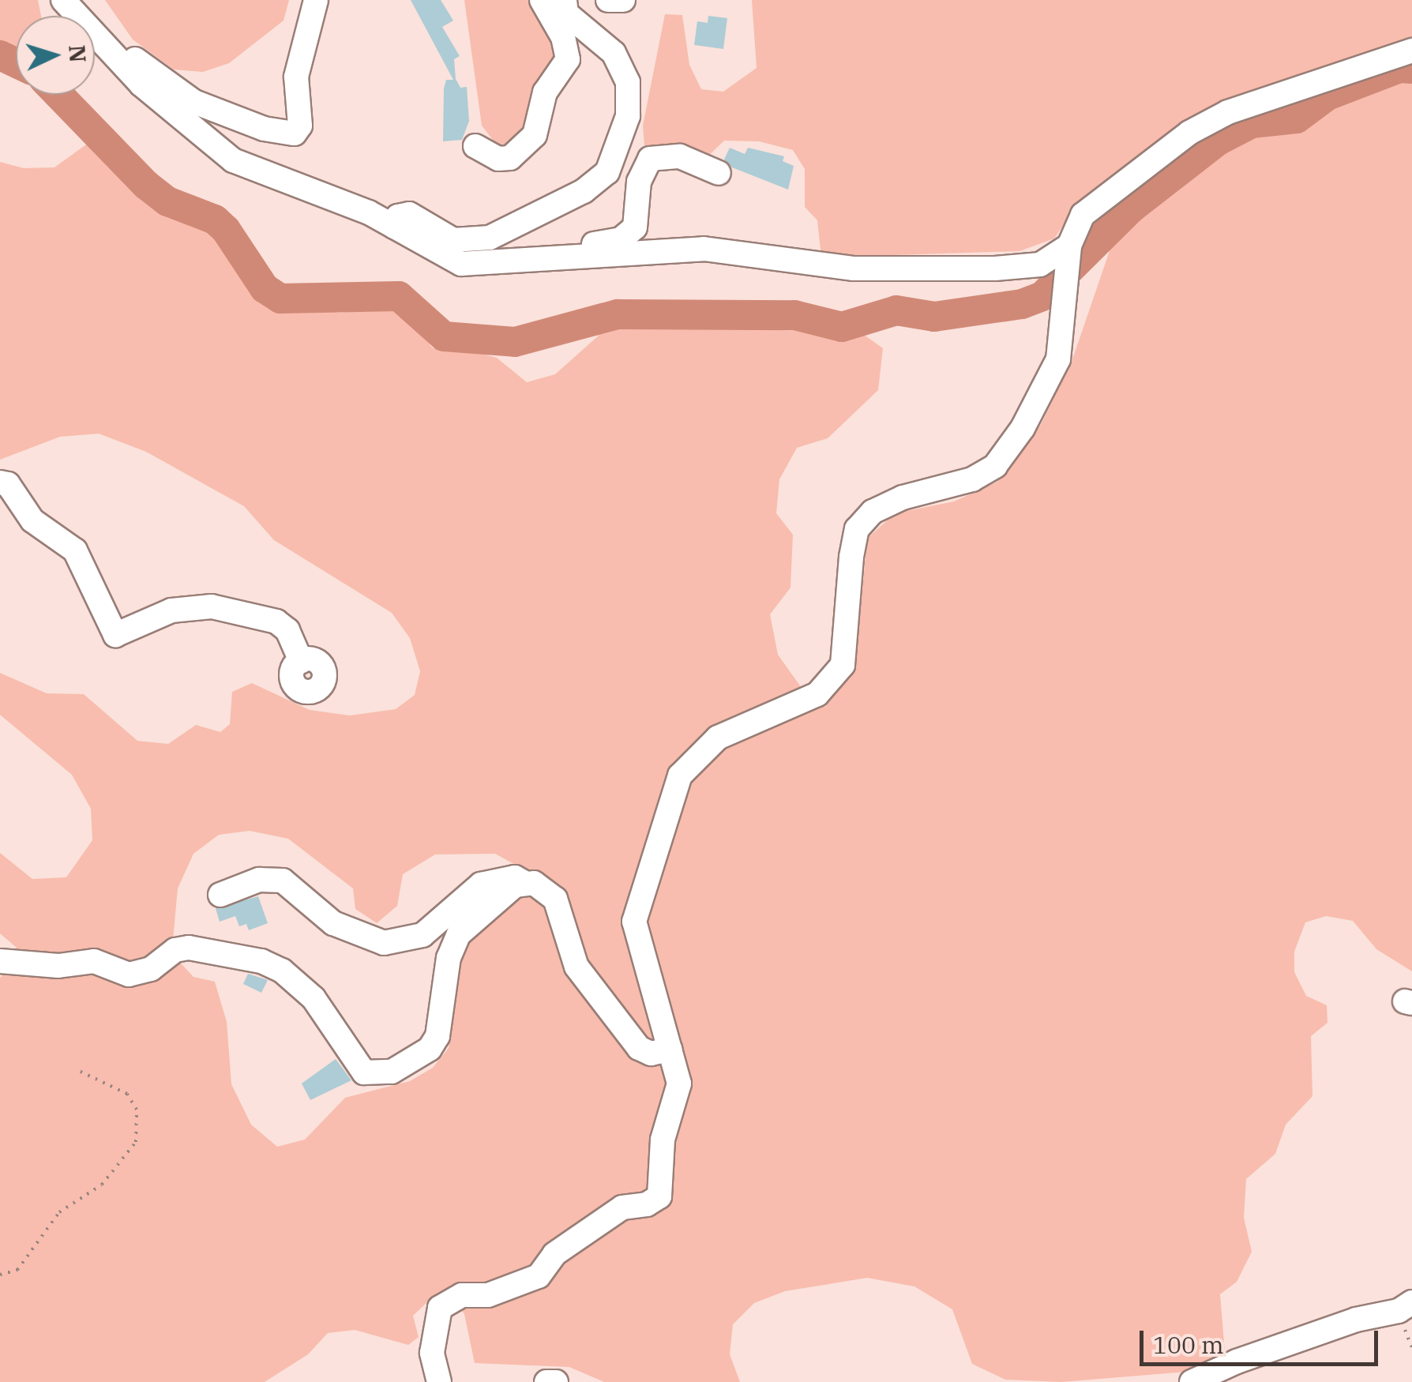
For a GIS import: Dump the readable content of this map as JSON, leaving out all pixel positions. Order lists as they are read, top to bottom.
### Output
{
  "scale_bar": "100 m",
  "north": "right"
}
